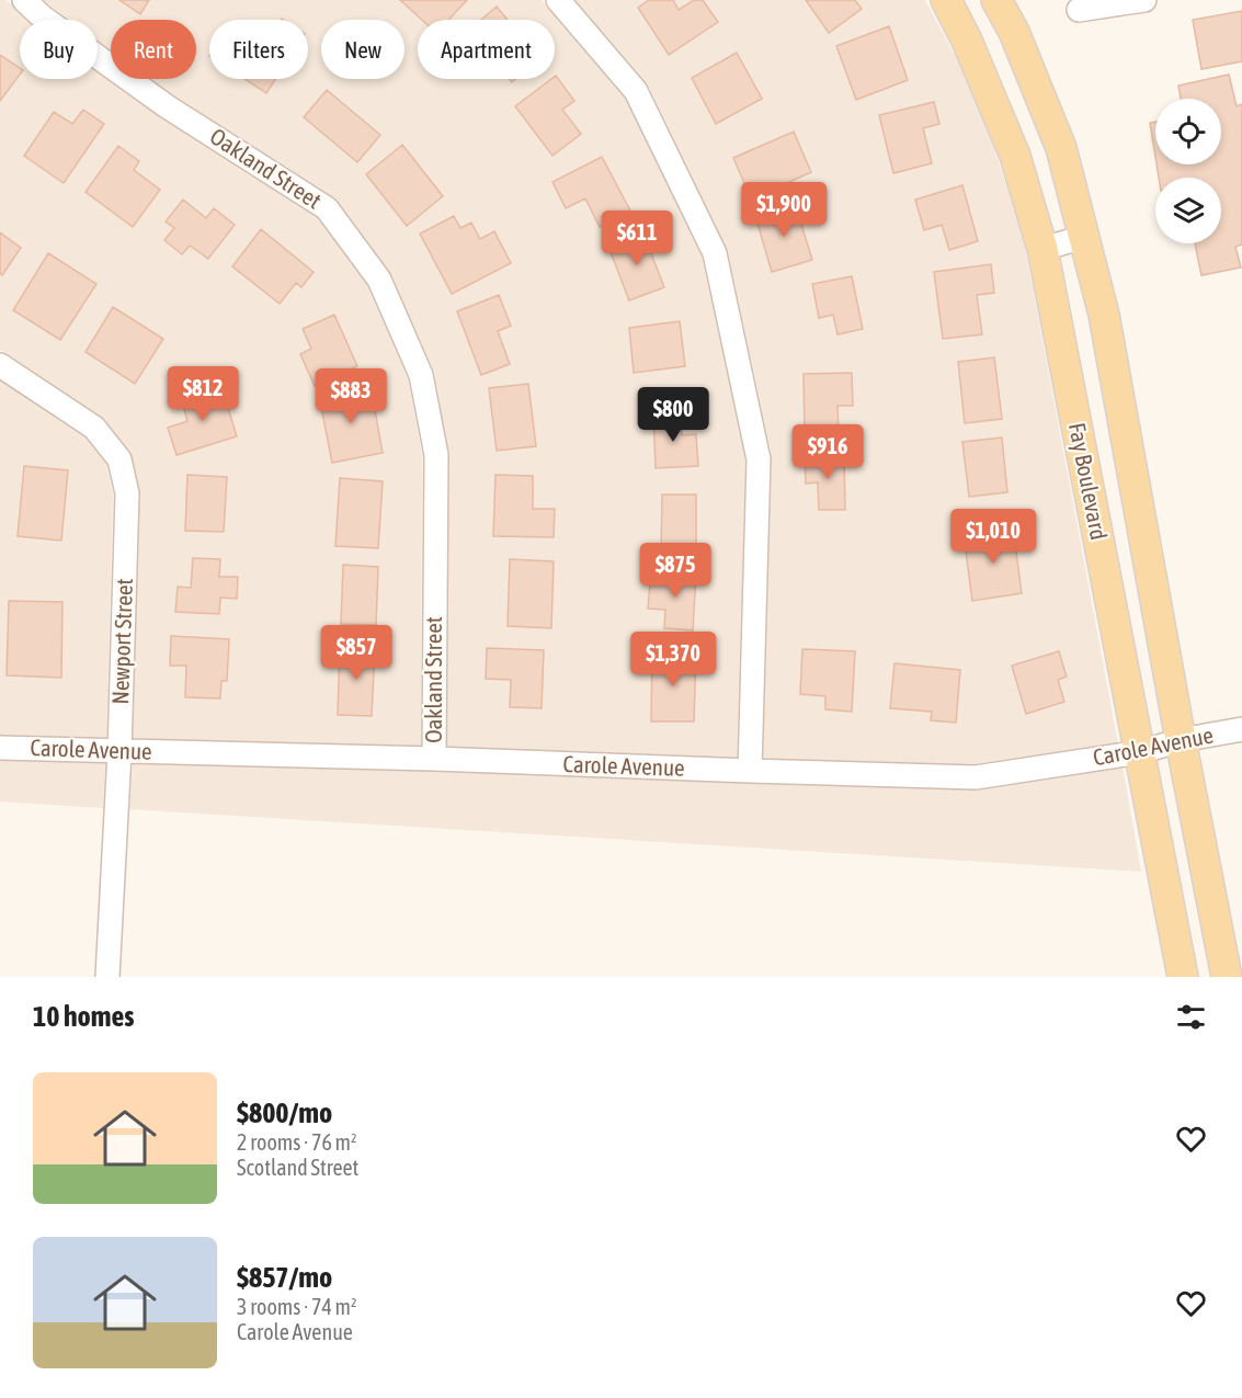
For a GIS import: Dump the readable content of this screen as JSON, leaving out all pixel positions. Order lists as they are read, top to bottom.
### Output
{
  "streets": {
    "main road": ["Fay Boulevard"],
    "street": ["Oakland Street", "Newport Street", "Carole Avenue"]
  },
  "crossings": [
    ["Oakland Street", "Carole Avenue"],
    ["Fay Boulevard", "Carole Avenue"],
    ["Newport Street", "Carole Avenue"]
  ],
  "page": {
    "chip": [
      "Buy",
      "Rent",
      "Filters",
      "New",
      "Apartment"
    ],
    "price": [
      "$1,900",
      "$611",
      "$812",
      "$883",
      "$800",
      "$916",
      "$1,010",
      "$875",
      "$857",
      "$1,370"
    ],
    "heading": "10 homes",
    "list": [
      {
        "name": "$800/mo",
        "note": "2 rooms · 76 m² · Scotland Street"
      },
      {
        "name": "$857/mo",
        "note": "3 rooms · 74 m² · Carole Avenue"
      }
    ]
  }
}
